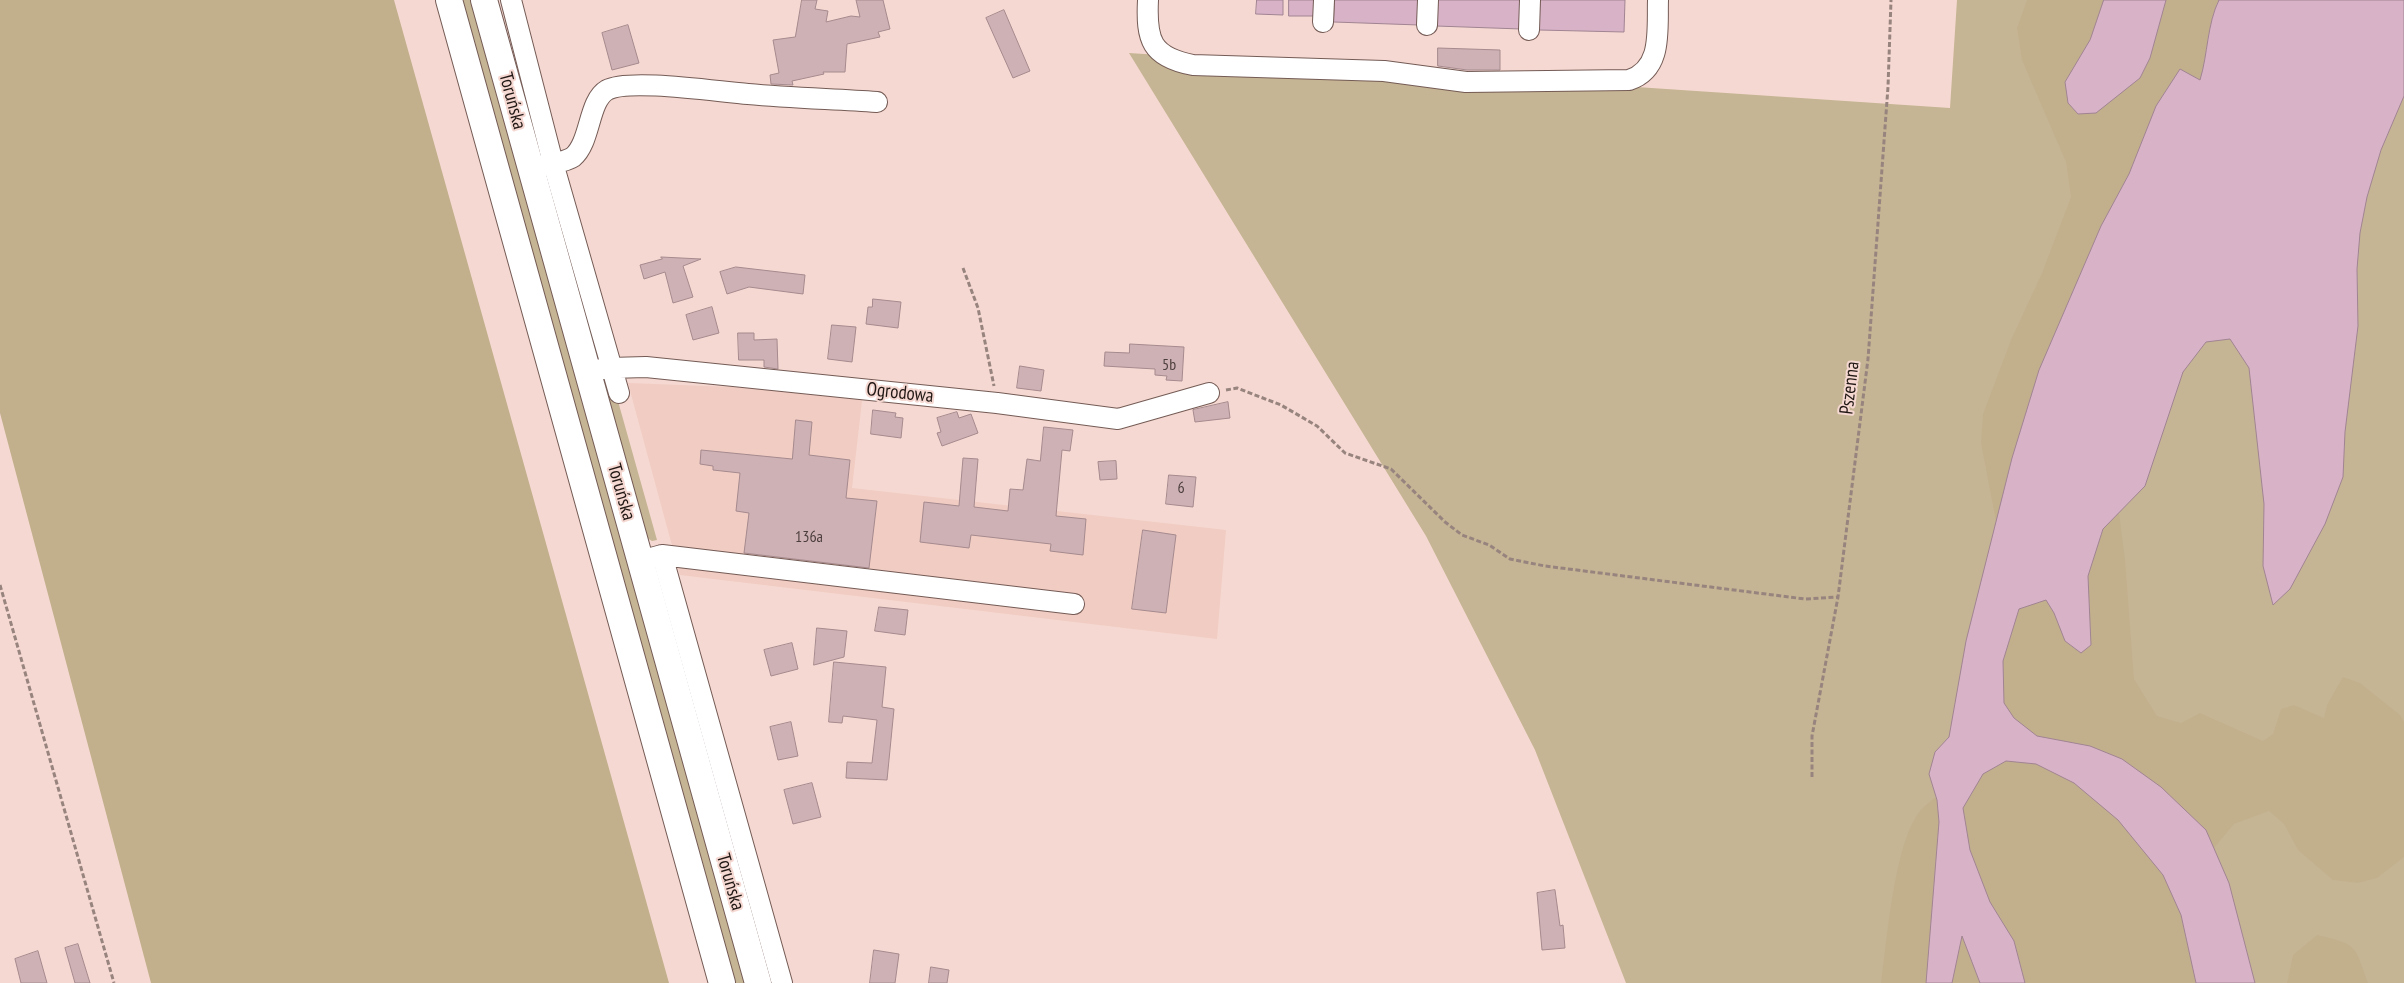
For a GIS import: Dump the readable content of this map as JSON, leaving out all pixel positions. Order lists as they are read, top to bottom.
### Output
{
  "streets": {
    "main road": ["Toruńska"],
    "street": ["Ogrodowa"],
    "path": ["Pszenna"]
  },
  "crossings": [
    ["Toruńska", "Ogrodowa"]
  ],
  "house_numbers": ["5b", "6", "136a"]
}
